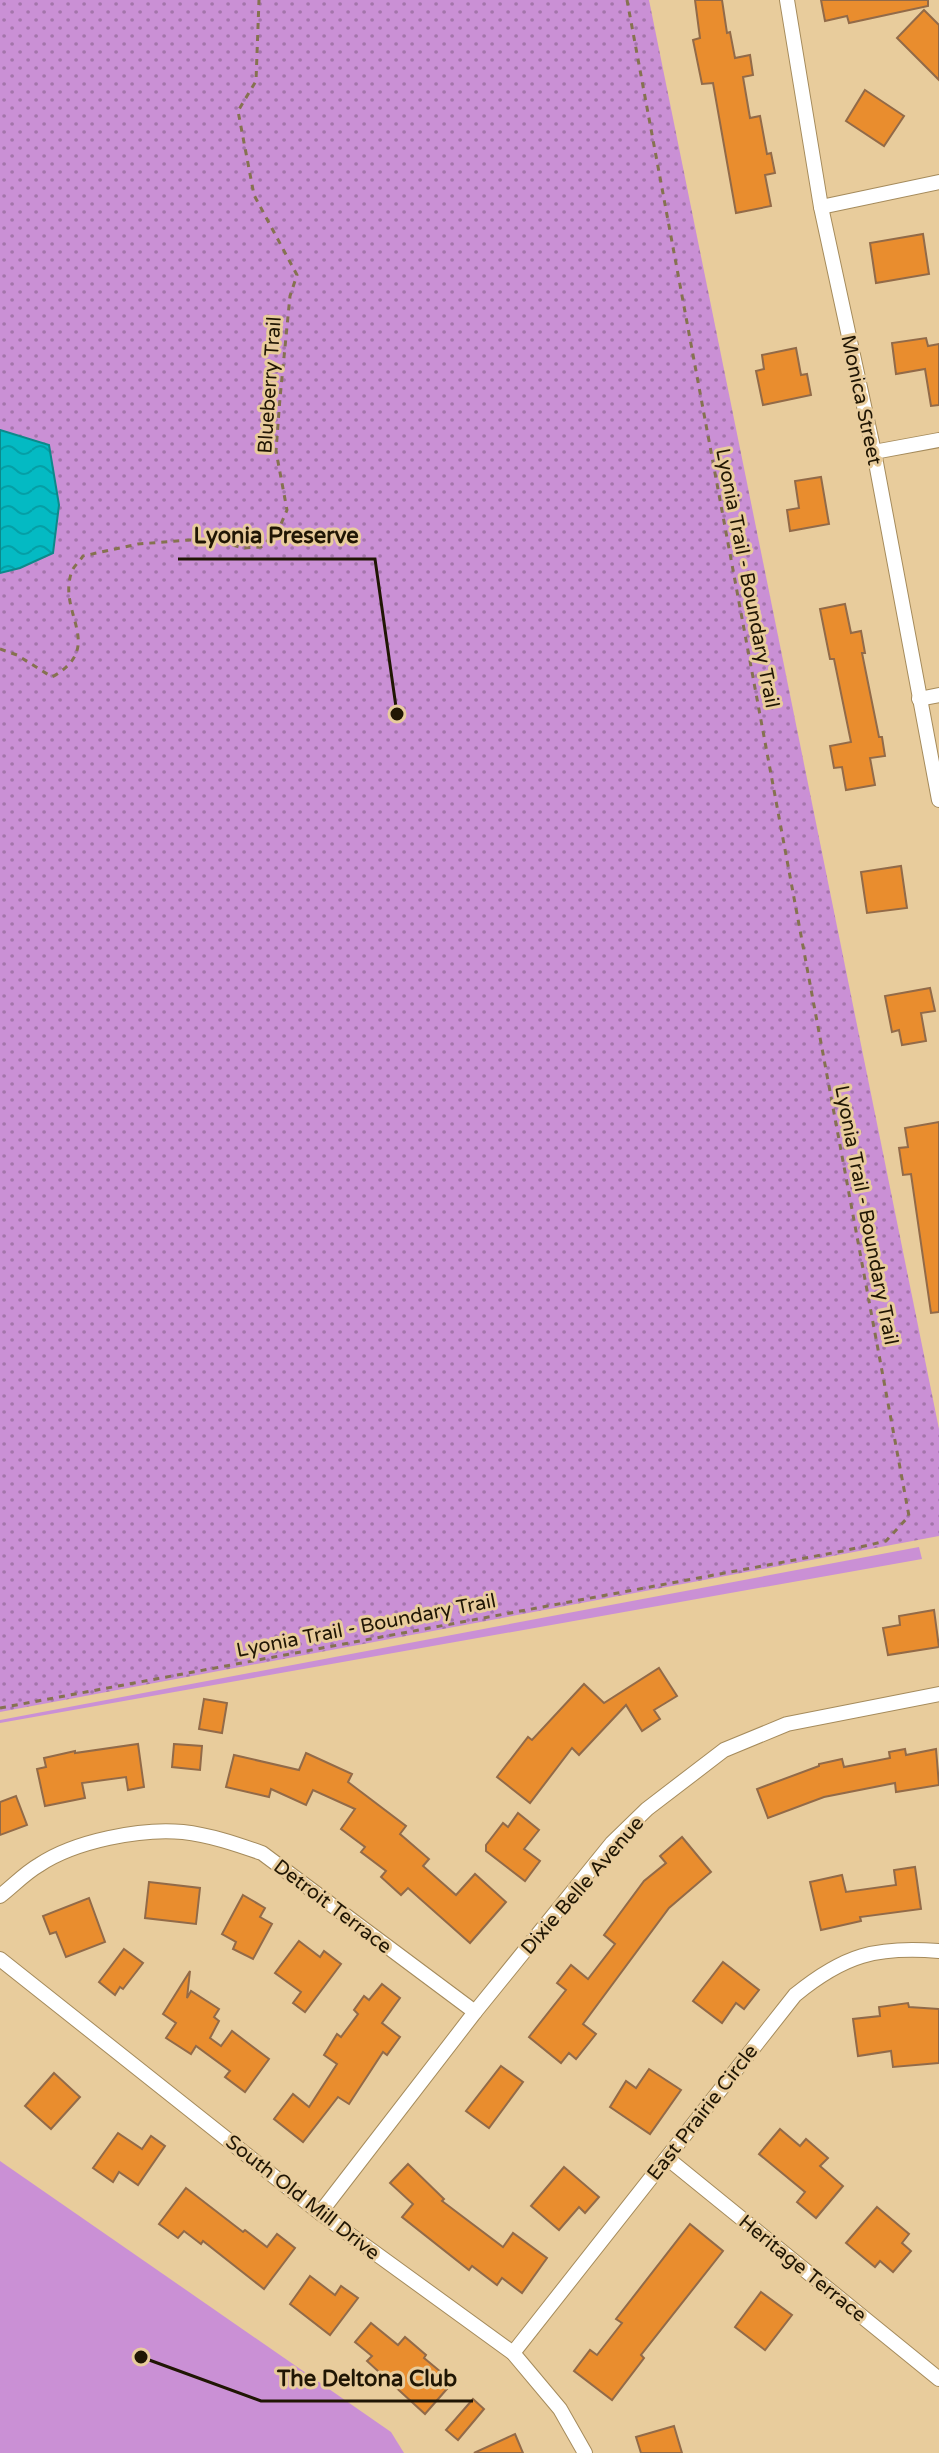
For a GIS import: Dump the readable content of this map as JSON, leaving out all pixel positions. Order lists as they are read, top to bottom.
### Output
{
  "streets": {
    "street": [
      "Monica Street",
      "Dixie Belle Avenue",
      "Detroit Terrace",
      "East Prairie Circle",
      "South Old Mill Drive",
      "Heritage Terrace"
    ],
    "path": ["Blueberry Trail", "Lyonia Trail - Boundary Trail"]
  },
  "crossings": [
    ["Dixie Belle Avenue", "Detroit Terrace"],
    ["Dixie Belle Avenue", "South Old Mill Drive"],
    ["East Prairie Circle", "South Old Mill Drive"],
    ["East Prairie Circle", "Heritage Terrace"]
  ],
  "places": ["Lyonia Preserve", "The Deltona Club"]
}
